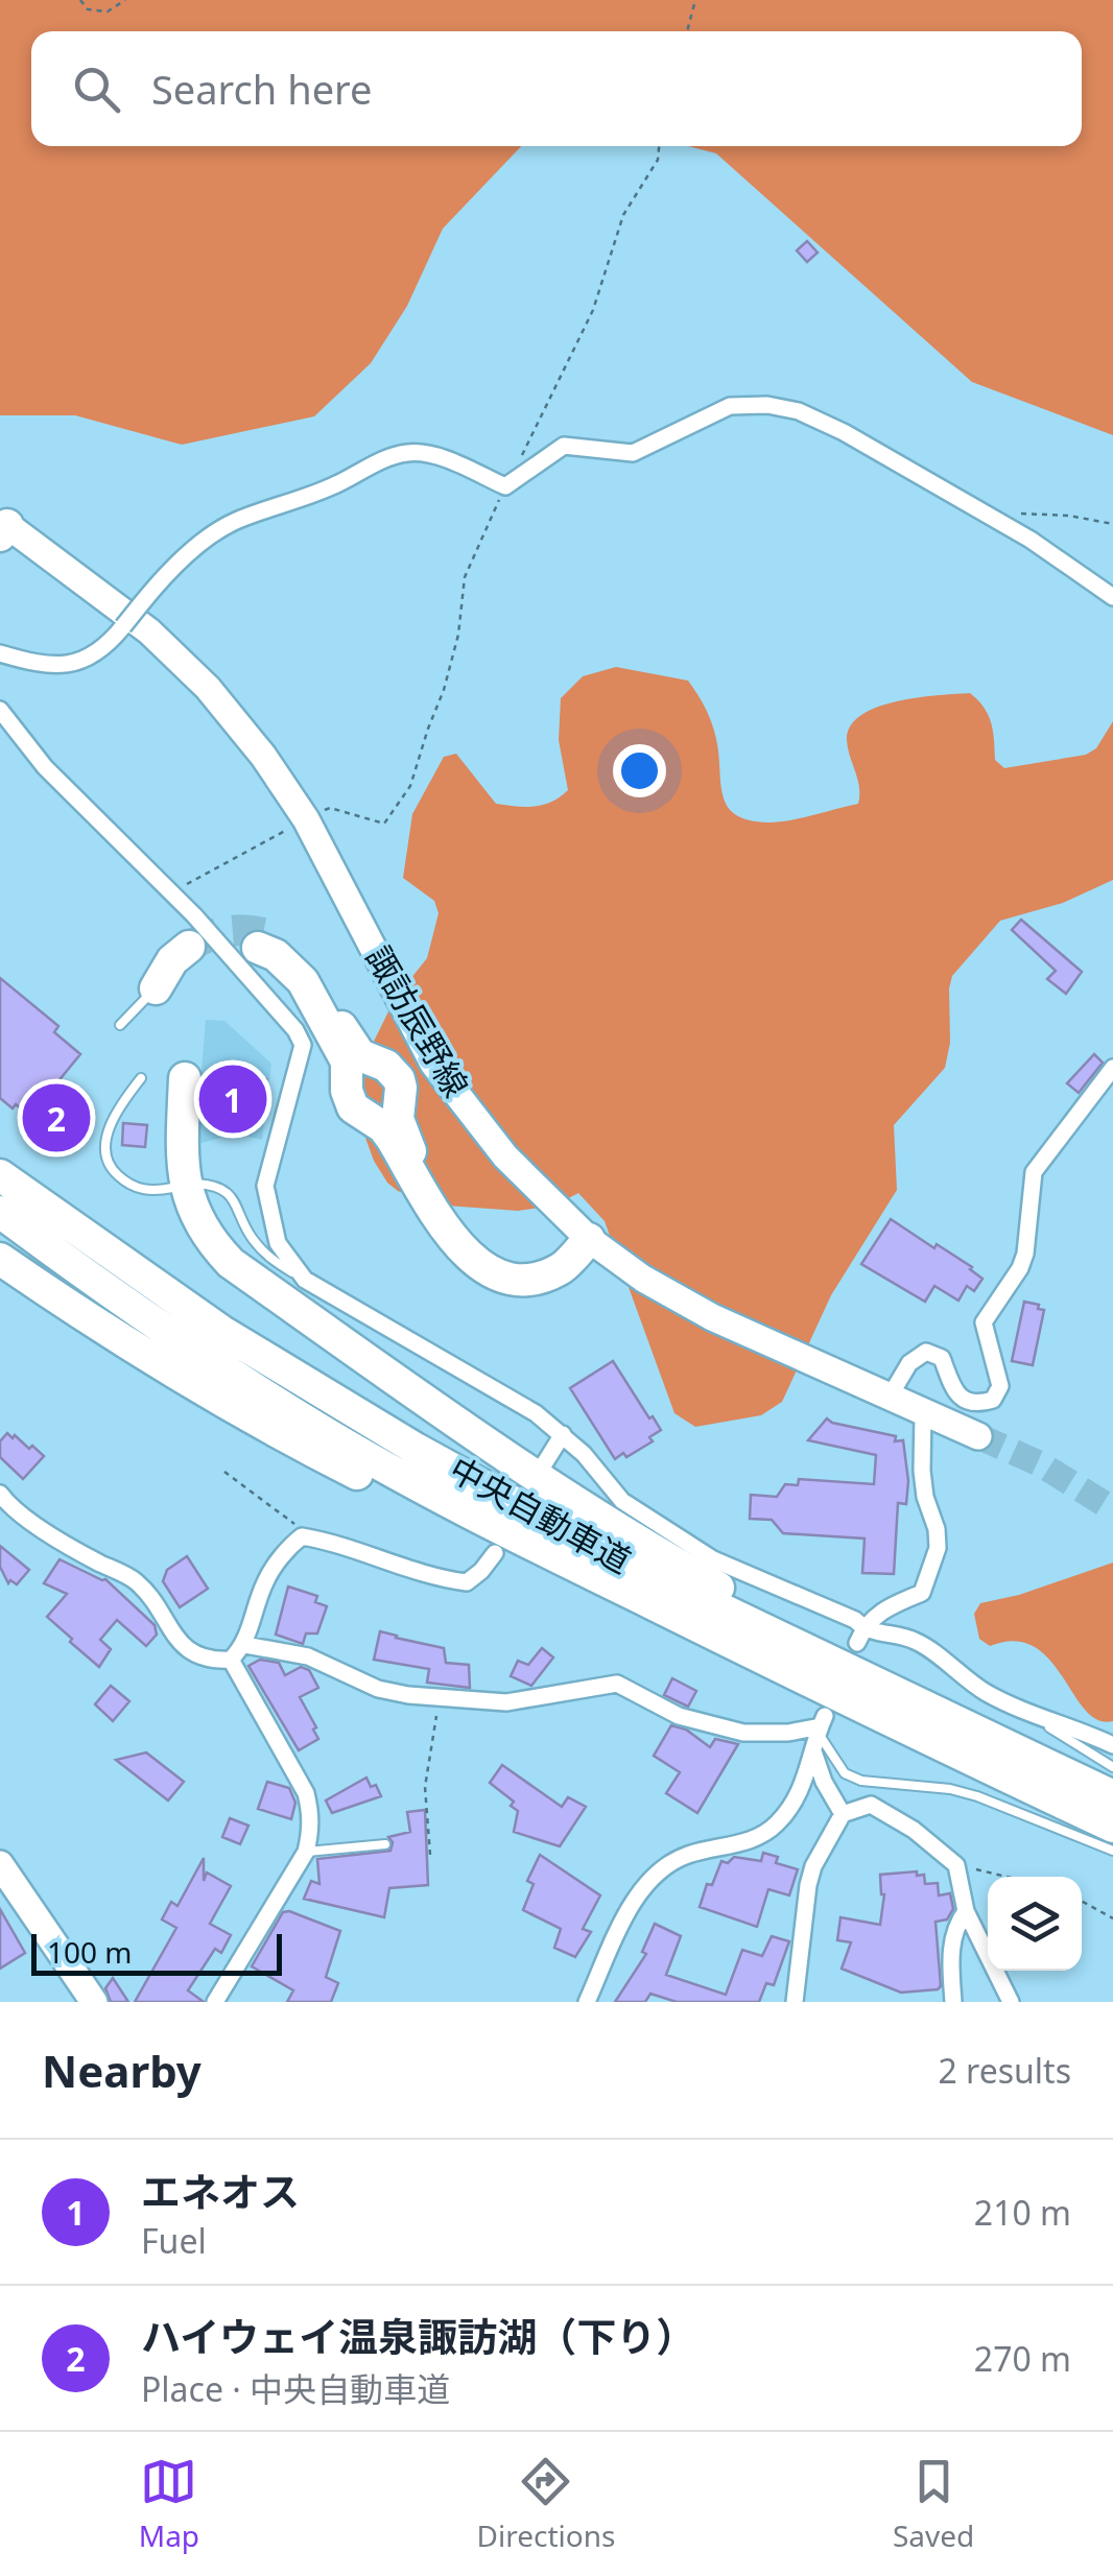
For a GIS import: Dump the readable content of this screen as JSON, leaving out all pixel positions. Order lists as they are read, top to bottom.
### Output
{
  "streets": {
    "highway": ["中央自動車道"],
    "main road": ["諏訪辰野線"]
  },
  "scale_bar": "100 m",
  "page": {
    "search": "Search here",
    "pins": ["1", "2"],
    "scale": "100 m",
    "heading": ["Nearby", "2 results"],
    "list": [
      {
        "mark": "1",
        "name": "エネオス",
        "note": "Fuel",
        "value": "210 m"
      },
      {
        "mark": "2",
        "name": "ハイウェイ温泉諏訪湖（下り）",
        "note": "Place · 中央自動車道",
        "value": "270 m"
      }
    ],
    "nav": ["Map", "Directions", "Saved"]
  }
}
